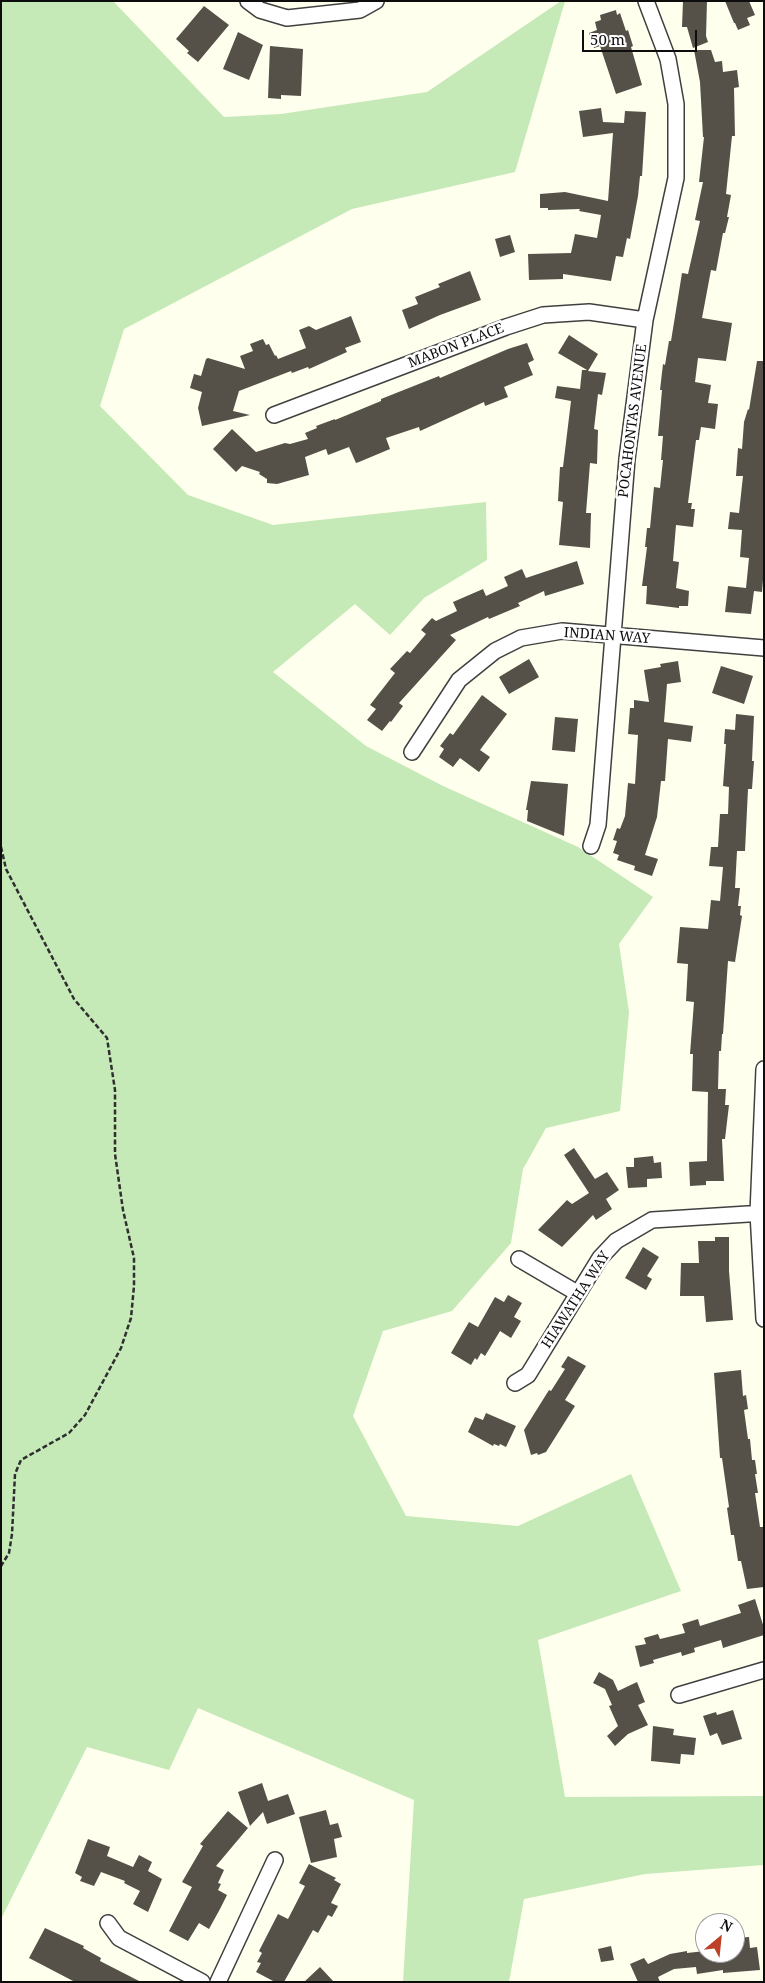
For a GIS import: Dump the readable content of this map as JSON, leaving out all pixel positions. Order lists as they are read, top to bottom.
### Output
{
  "streets": {
    "street": [
      "MABON PLACE",
      "POCAHONTAS AVENUE",
      "INDIAN WAY",
      "HIAWATHA WAY"
    ]
  },
  "crossings": [
    ["MABON PLACE", "POCAHONTAS AVENUE"],
    ["POCAHONTAS AVENUE", "INDIAN WAY"]
  ],
  "scale_bar": "50 m",
  "north": "top right"
}
